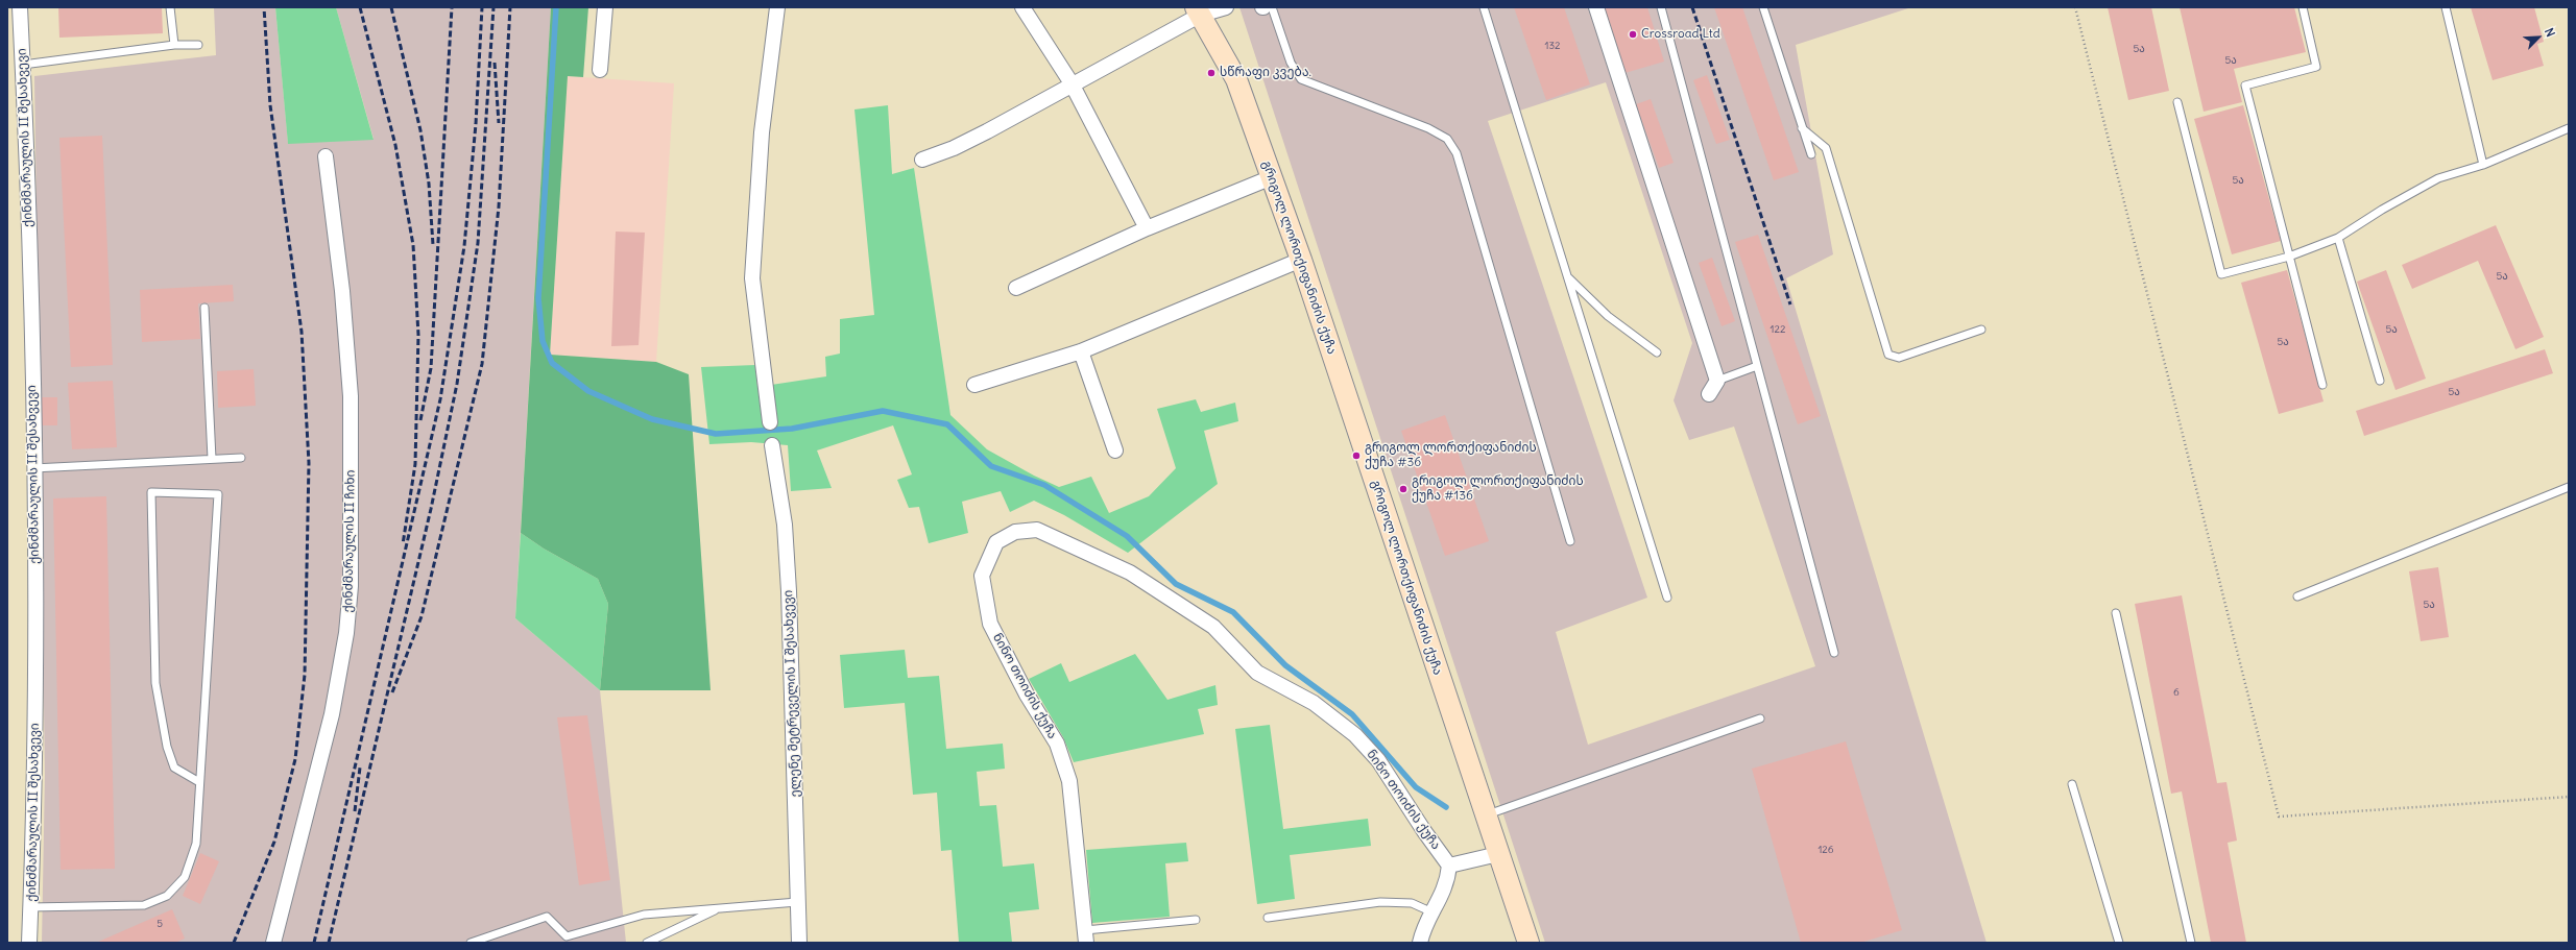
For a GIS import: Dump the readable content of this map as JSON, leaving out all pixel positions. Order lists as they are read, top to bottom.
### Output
{
  "streets": {
    "street": [
      "ქინძმარაულის II შესახვევი",
      "გრიგოლ ლორთქიფანიძის ქუჩა",
      "ქინძმარაულის II ჩიხი",
      "ნინო თოიძის ქუჩა",
      "ელენე მეტრეველის I შესახვევი"
    ]
  },
  "places": [
    "Crossroad Ltd",
    "სწრაფი კვება.",
    "გრიგოლ ლორთქიფანიძის ქუჩა #36",
    "გრიგოლ ლორთქიფანიძის ქუჩა #136"
  ],
  "house_numbers": [
    "132",
    "5ა",
    "5ა",
    "5ა",
    "5ა",
    "122",
    "5ა",
    "5ა",
    "5ა",
    "5ა",
    "6",
    "126",
    "5"
  ],
  "north": "top right"
}
